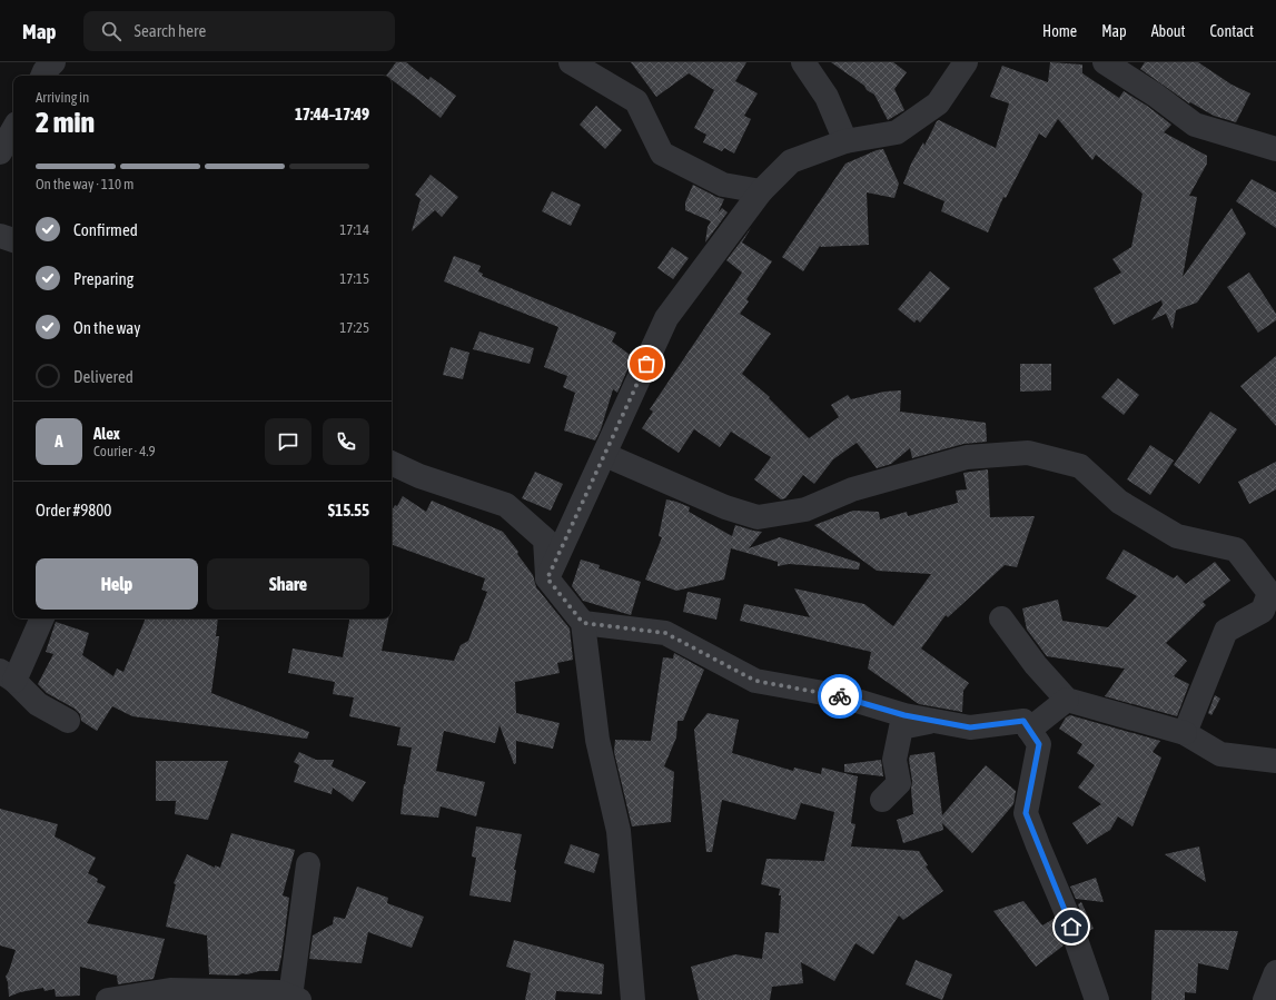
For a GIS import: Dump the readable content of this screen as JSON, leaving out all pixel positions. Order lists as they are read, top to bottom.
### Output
{
  "page": {
    "header": "Map",
    "search": "Search here",
    "nav": [
      "Home",
      "Map",
      "About",
      "Contact"
    ],
    "heading": ["2 min", "Arriving in", "17:44–17:49"],
    "panel": [
      "Alex",
      "Courier · 4.9",
      "Order #9800",
      "$15.55"
    ],
    "bar": "On the way · 110 m",
    "list": [
      ["Confirmed", "17:14"],
      ["Preparing", "17:15"],
      ["On the way", "17:25"],
      "Delivered"
    ],
    "round": "A",
    "buttons": ["Help", "Share"]
  }
}
